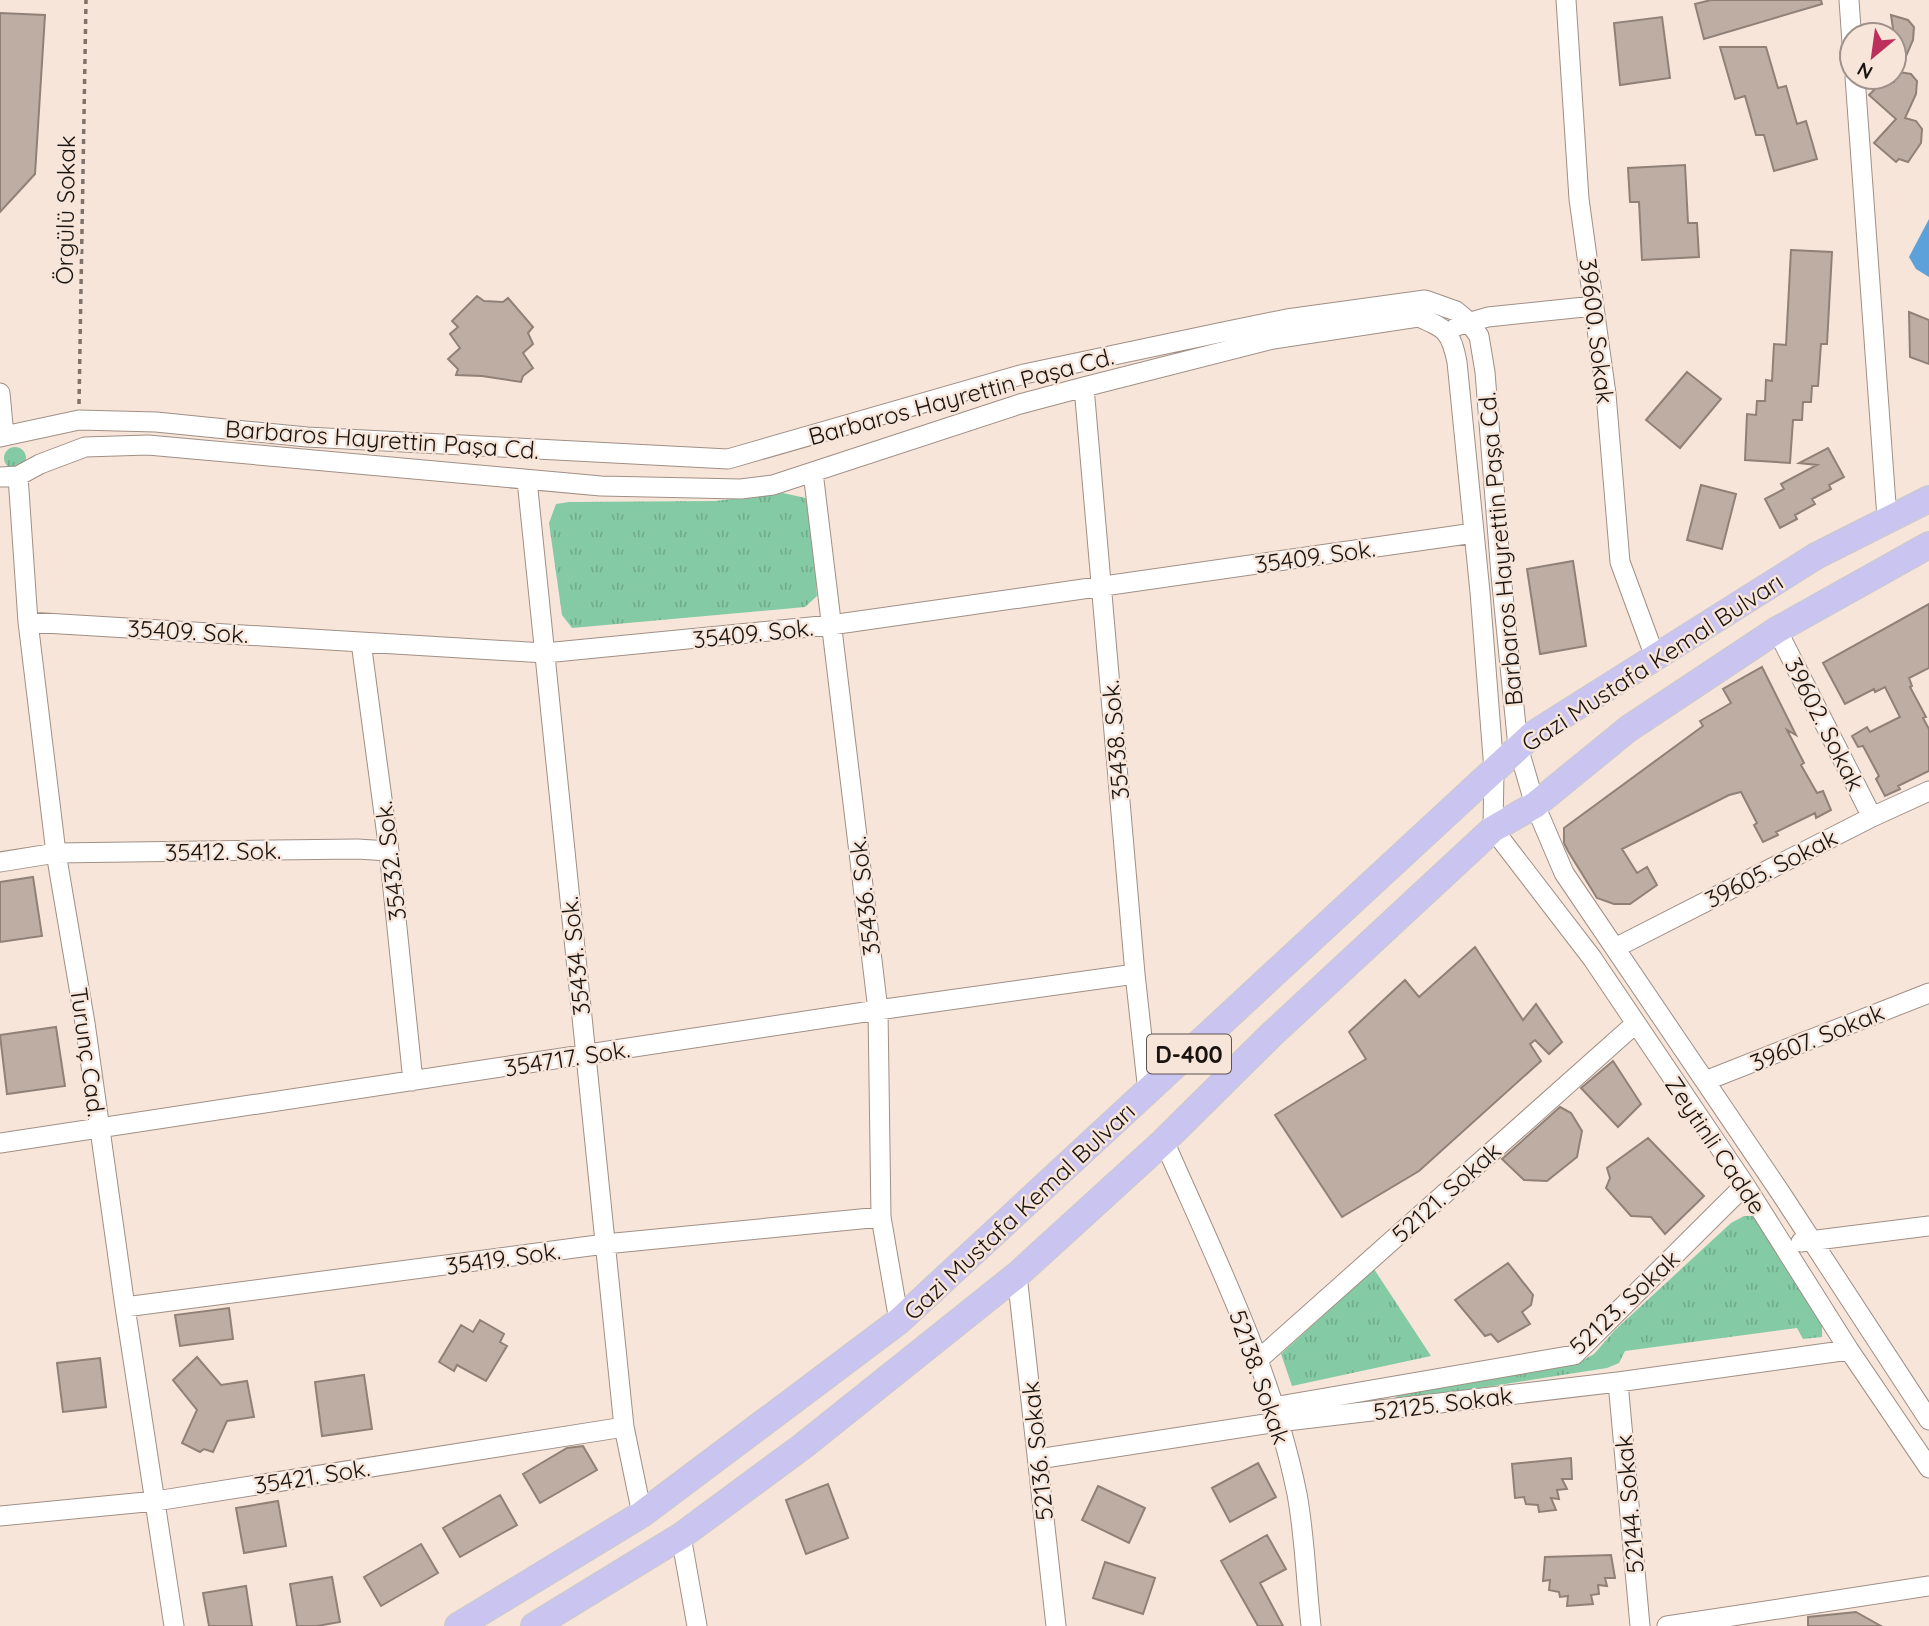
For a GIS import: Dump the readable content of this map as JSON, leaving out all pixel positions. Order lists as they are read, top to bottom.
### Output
{
  "streets": {
    "highway": ["Gazi Mustafa Kemal Bulvarı", "D-400"],
    "street": [
      "39600. Sokak",
      "Barbaros Hayrettin Paşa Cd.",
      "35409. Sok.",
      "39602. Sokak",
      "35438. Sok.",
      "35412. Sok.",
      "35432. Sok.",
      "39605. Sokak",
      "35436. Sok.",
      "35434. Sok.",
      "39607. Sokak",
      "Turunç Cad.",
      "354717. Sok.",
      "Zeytinli Cadde",
      "52121. Sokak",
      "35419. Sok.",
      "52123. Sokak",
      "52138. Sokak",
      "52125. Sokak",
      "52136. Sokak",
      "35421. Sok.",
      "52144. Sokak"
    ],
    "path": ["Örgülü Sokak"]
  },
  "crossings": [
    ["Örgülü Sokak", "Barbaros Hayrettin Paşa Cd."],
    ["39600. Sokak", "Gazi Mustafa Kemal Bulvarı"],
    ["Barbaros Hayrettin Paşa Cd.", "Gazi Mustafa Kemal Bulvarı"],
    ["Barbaros Hayrettin Paşa Cd.", "Zeytinli Cadde"],
    ["35409. Sok.", "35438. Sok."],
    ["35409. Sok.", "35432. Sok."],
    ["35409. Sok.", "35436. Sok."],
    ["35409. Sok.", "35434. Sok."],
    ["35409. Sok.", "Turunç Cad."],
    ["Gazi Mustafa Kemal Bulvarı", "39602. Sokak"],
    ["Gazi Mustafa Kemal Bulvarı", "35438. Sok."],
    ["Gazi Mustafa Kemal Bulvarı", "35436. Sok."],
    ["Gazi Mustafa Kemal Bulvarı", "35434. Sok."],
    ["Gazi Mustafa Kemal Bulvarı", "Zeytinli Cadde"],
    ["Gazi Mustafa Kemal Bulvarı", "52138. Sokak"],
    ["Gazi Mustafa Kemal Bulvarı", "52136. Sokak"],
    ["39602. Sokak", "39605. Sokak"],
    ["35438. Sok.", "354717. Sok."],
    ["35412. Sok.", "35432. Sok."],
    ["35412. Sok.", "Turunç Cad."],
    ["35432. Sok.", "354717. Sok."],
    ["39605. Sokak", "Zeytinli Cadde"],
    ["35436. Sok.", "354717. Sok."],
    ["35436. Sok.", "35419. Sok."],
    ["35434. Sok.", "354717. Sok."],
    ["35434. Sok.", "35419. Sok."],
    ["35434. Sok.", "35421. Sok."],
    ["39607. Sokak", "Zeytinli Cadde"],
    ["Turunç Cad.", "354717. Sok."],
    ["Turunç Cad.", "35419. Sok."],
    ["Turunç Cad.", "35421. Sok."],
    ["Zeytinli Cadde", "52121. Sokak"],
    ["Zeytinli Cadde", "52123. Sokak"],
    ["Zeytinli Cadde", "52125. Sokak"],
    ["52121. Sokak", "52138. Sokak"],
    ["52123. Sokak", "52138. Sokak"],
    ["52123. Sokak", "52125. Sokak"],
    ["52138. Sokak", "52125. Sokak"],
    ["52125. Sokak", "52136. Sokak"],
    ["52125. Sokak", "52144. Sokak"]
  ],
  "north": "bottom left"
}
